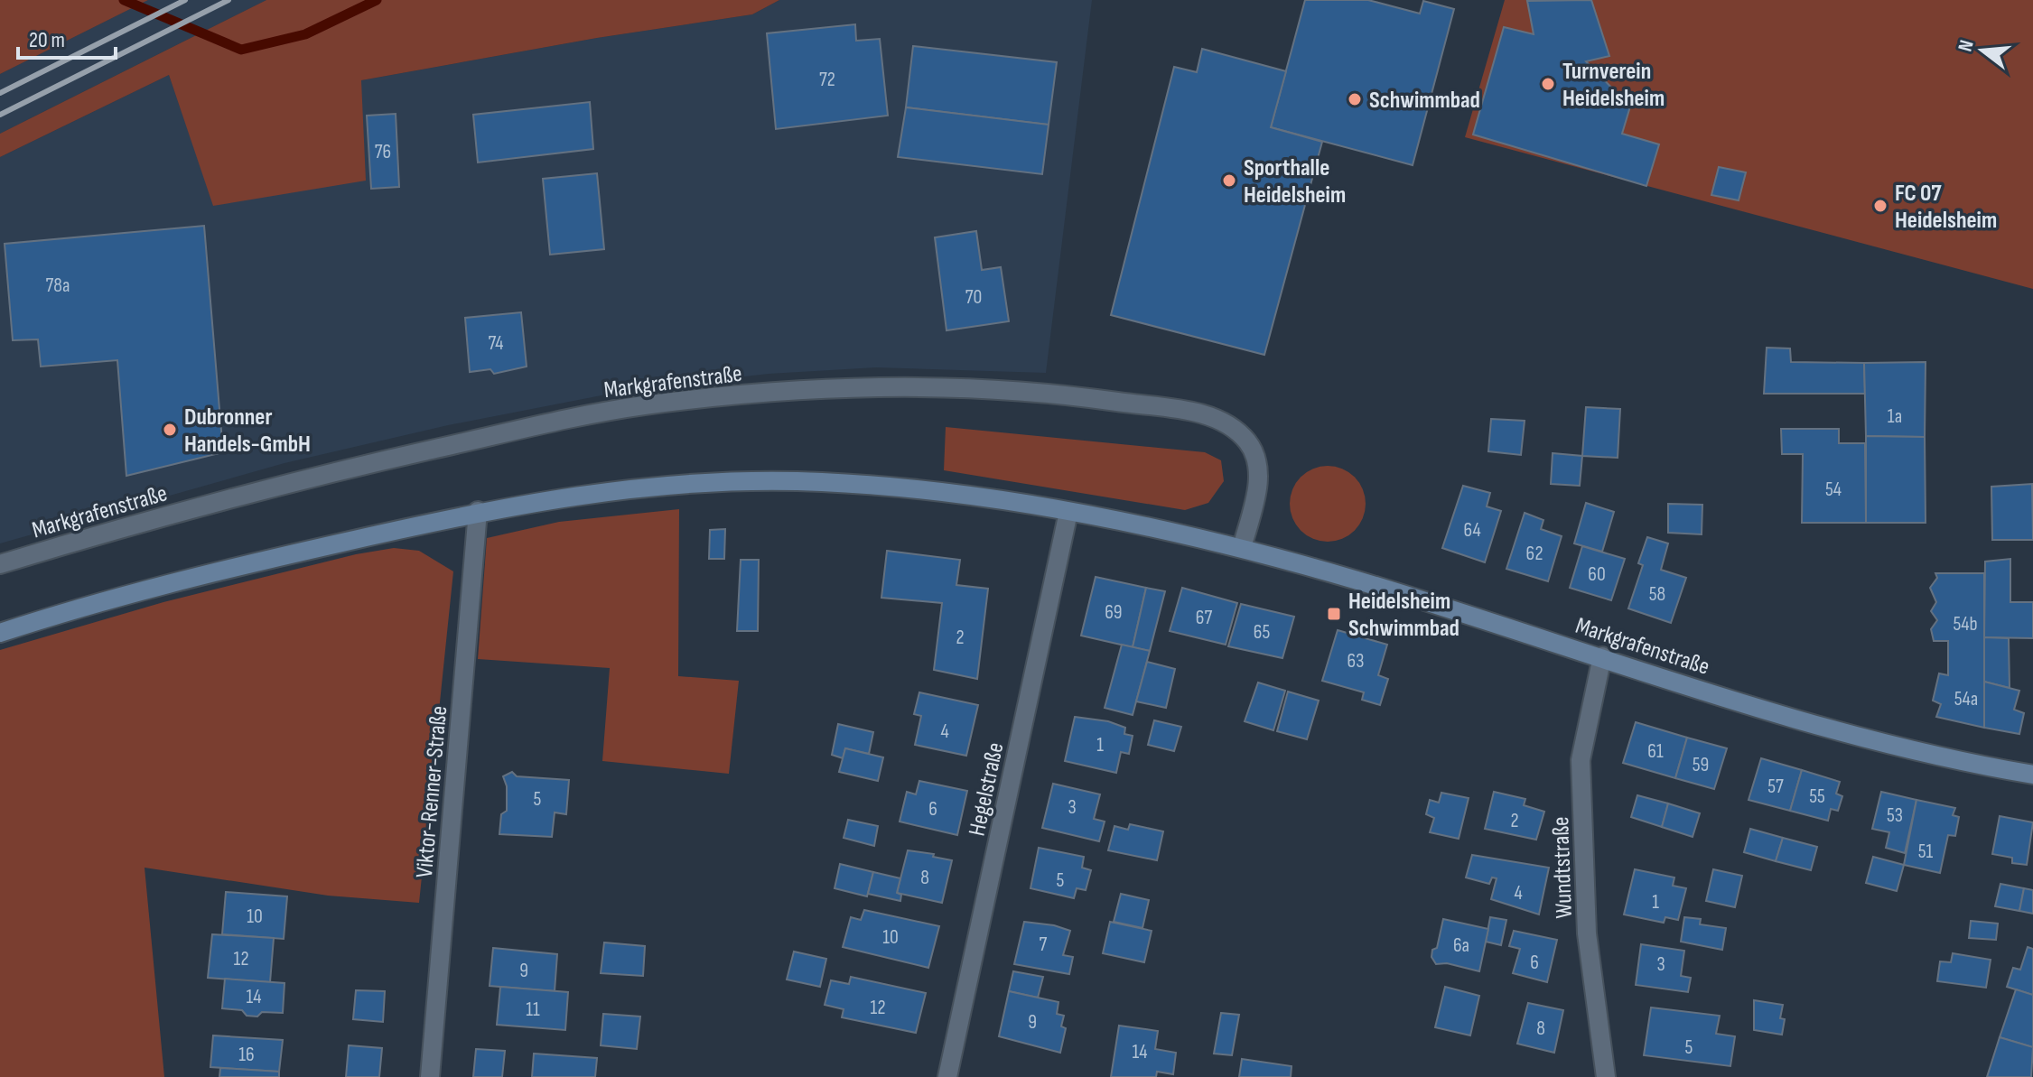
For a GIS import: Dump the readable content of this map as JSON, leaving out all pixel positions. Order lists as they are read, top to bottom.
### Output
{
  "streets": {
    "street": [
      "Markgrafenstraße",
      "Hegelstraße",
      "Viktor-Renner-Straße",
      "Wundtstraße"
    ]
  },
  "crossings": [
    ["Markgrafenstraße", "Hegelstraße"],
    ["Markgrafenstraße", "Viktor-Renner-Straße"],
    ["Markgrafenstraße", "Wundtstraße"]
  ],
  "places": {
    "other": [
      "Turnverein Heidelsheim",
      "Schwimmbad",
      "Sporthalle Heidelsheim",
      "FC 07 Heidelsheim",
      "Dubronner Handels-GmbH"
    ],
    "transit": ["Heidelsheim Schwimmbad"]
  },
  "house_numbers": [
    "72",
    "76",
    "78a",
    "70",
    "74",
    "1a",
    "54",
    "64",
    "62",
    "60",
    "58",
    "69",
    "67",
    "54b",
    "65",
    "2",
    "63",
    "54a",
    "4",
    "1",
    "61",
    "59",
    "57",
    "55",
    "5",
    "3",
    "6",
    "53",
    "2",
    "51",
    "8",
    "5",
    "4",
    "1",
    "10",
    "10",
    "7",
    "6a",
    "12",
    "6",
    "3",
    "9",
    "14",
    "12",
    "11",
    "9",
    "8",
    "5",
    "14",
    "16"
  ],
  "scale_bar": "20 m",
  "north": "left"
}
